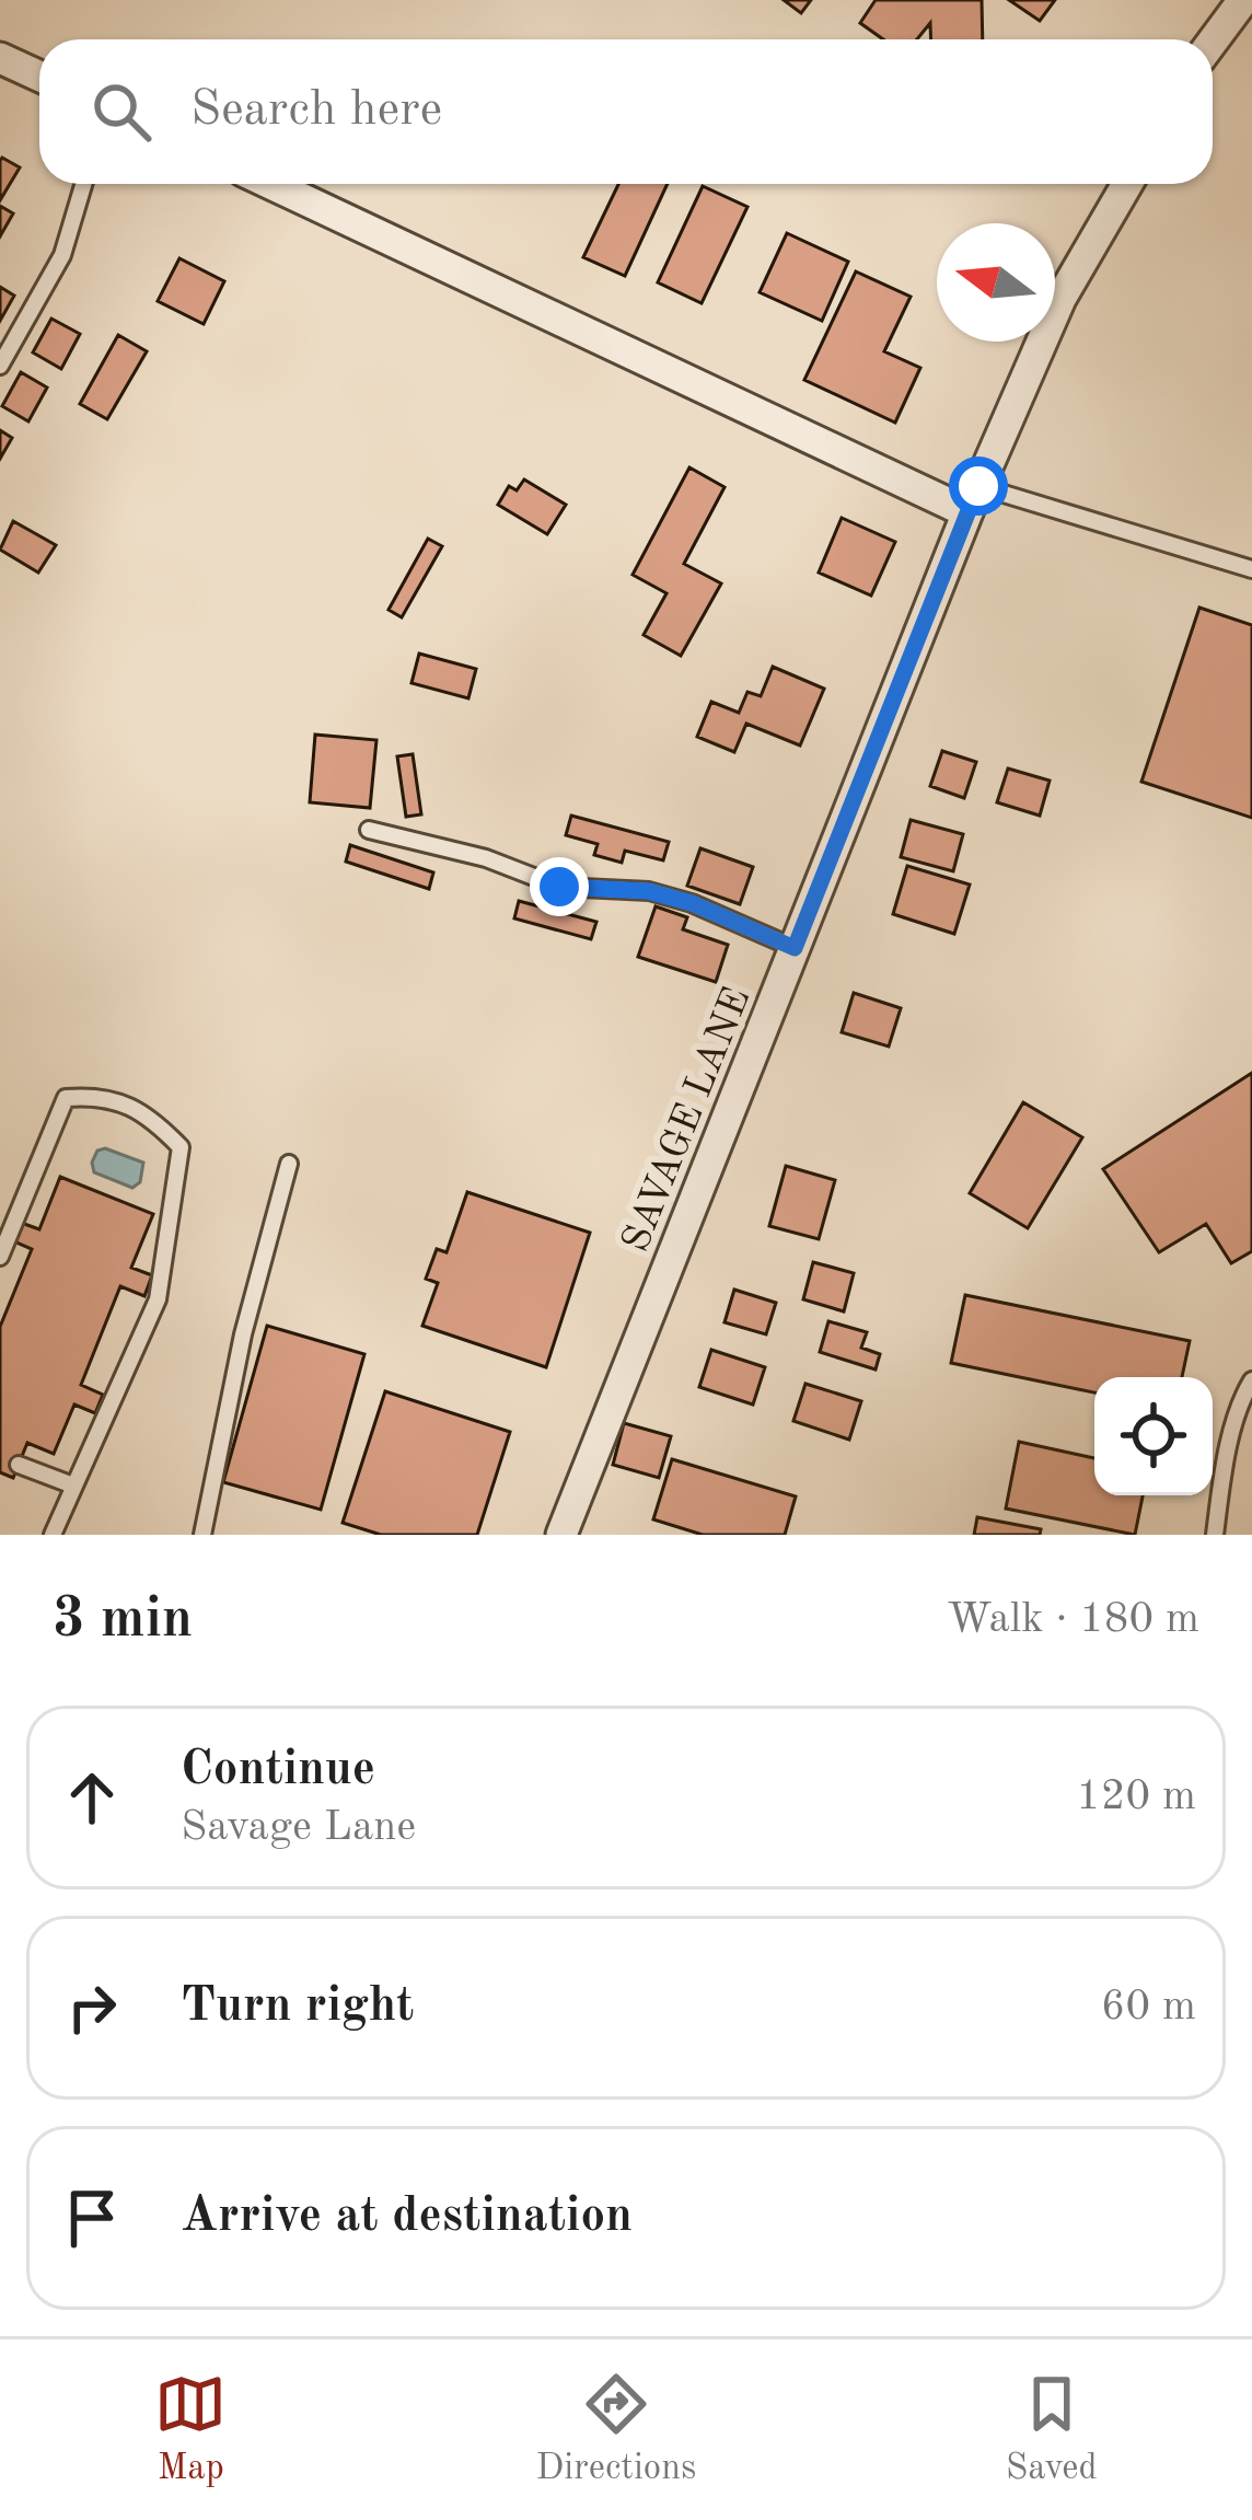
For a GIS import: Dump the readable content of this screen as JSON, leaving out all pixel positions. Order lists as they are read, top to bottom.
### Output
{
  "streets": {
    "street": ["SAVAGE LANE"]
  },
  "north": "left",
  "page": {
    "search": "Search here",
    "heading": ["3 min", "Walk · 180 m"],
    "list": [
      ["Continue", "Savage Lane", "120 m"],
      ["Turn right", "60 m"],
      "Arrive at destination"
    ],
    "nav": ["Map", "Directions", "Saved"]
  }
}
